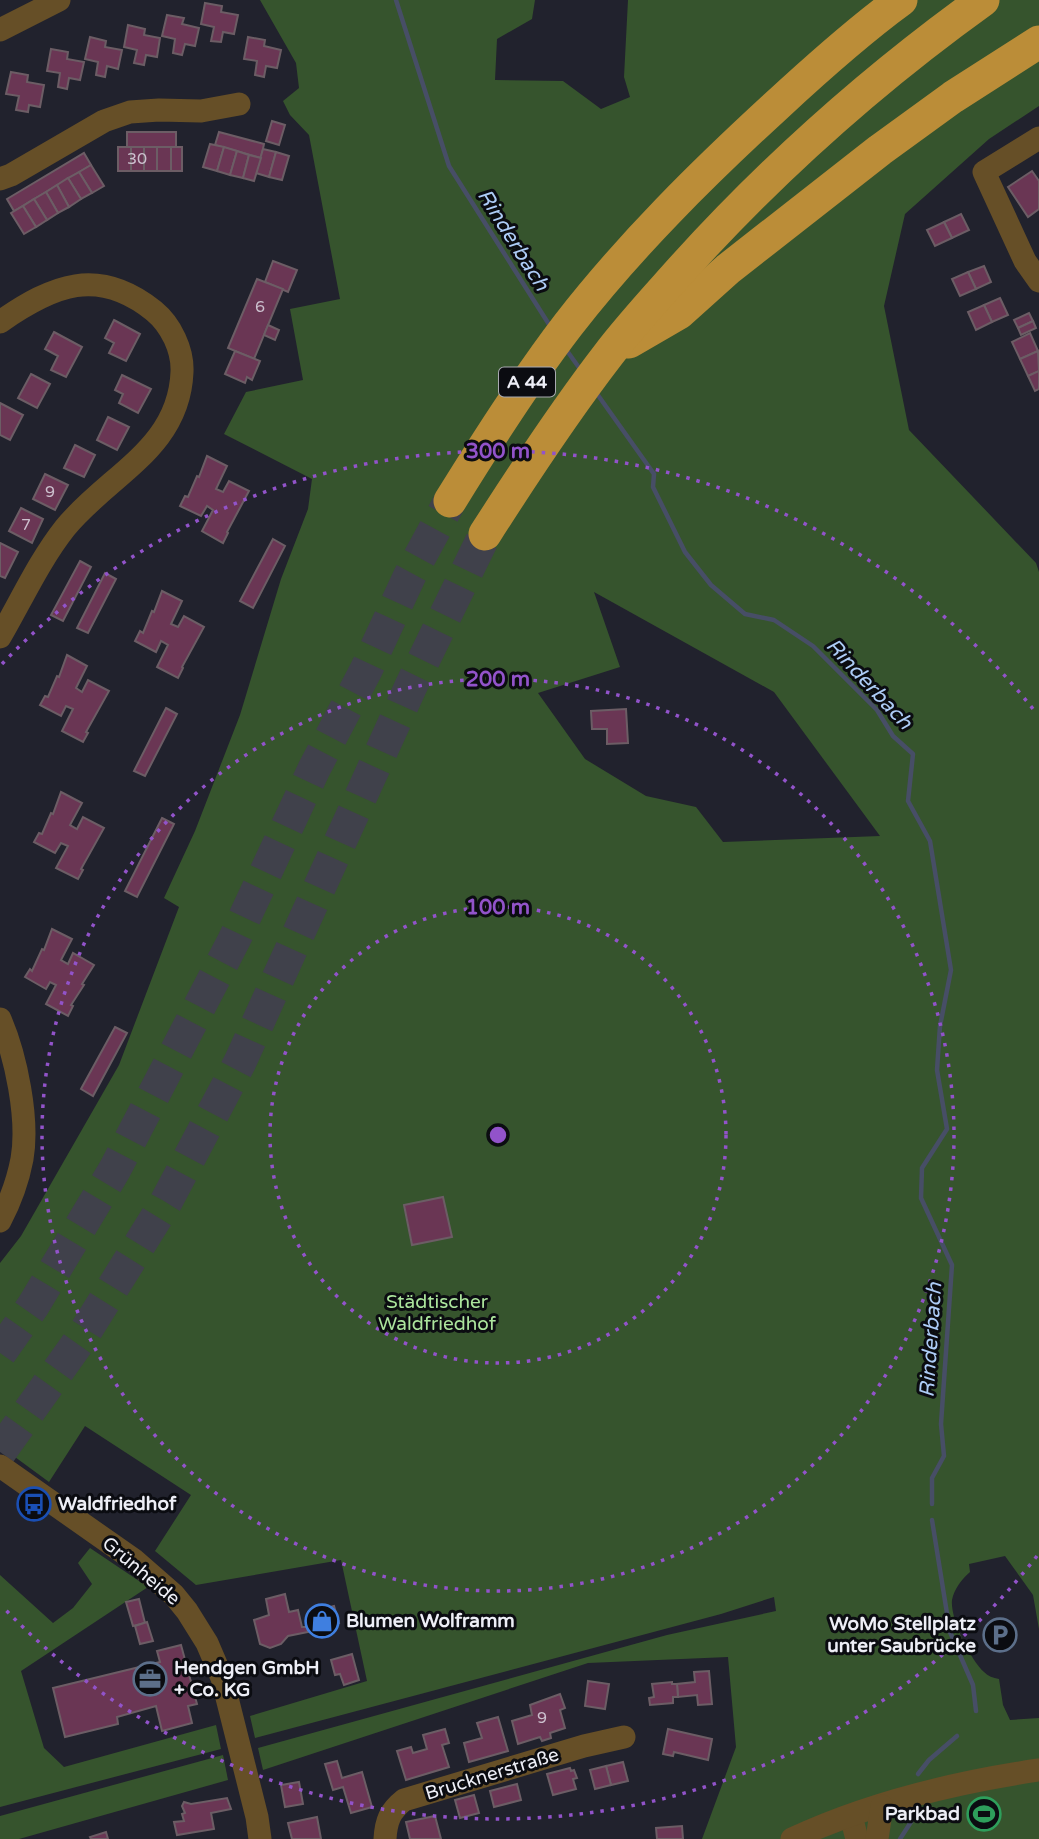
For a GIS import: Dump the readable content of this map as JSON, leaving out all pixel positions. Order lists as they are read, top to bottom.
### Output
{
  "streets": {
    "highway": ["A 44"],
    "street": ["Grünheide", "Brucknerstraße"]
  },
  "water": ["Rinderbach"],
  "parks": ["Städtischer Waldfriedhof"],
  "places": {
    "bus stop": ["Waldfriedhof"],
    "shop": ["Blumen Wolframm"],
    "parking": ["WoMo Stellplatz unter Saubrücke"],
    "office": ["Hendgen GmbH + Co. KG"],
    "sports": ["Parkbad"]
  },
  "house_numbers": [
    "30",
    "6",
    "9",
    "7",
    "9"
  ],
  "rings": ["300 m", "200 m", "100 m"]
}
